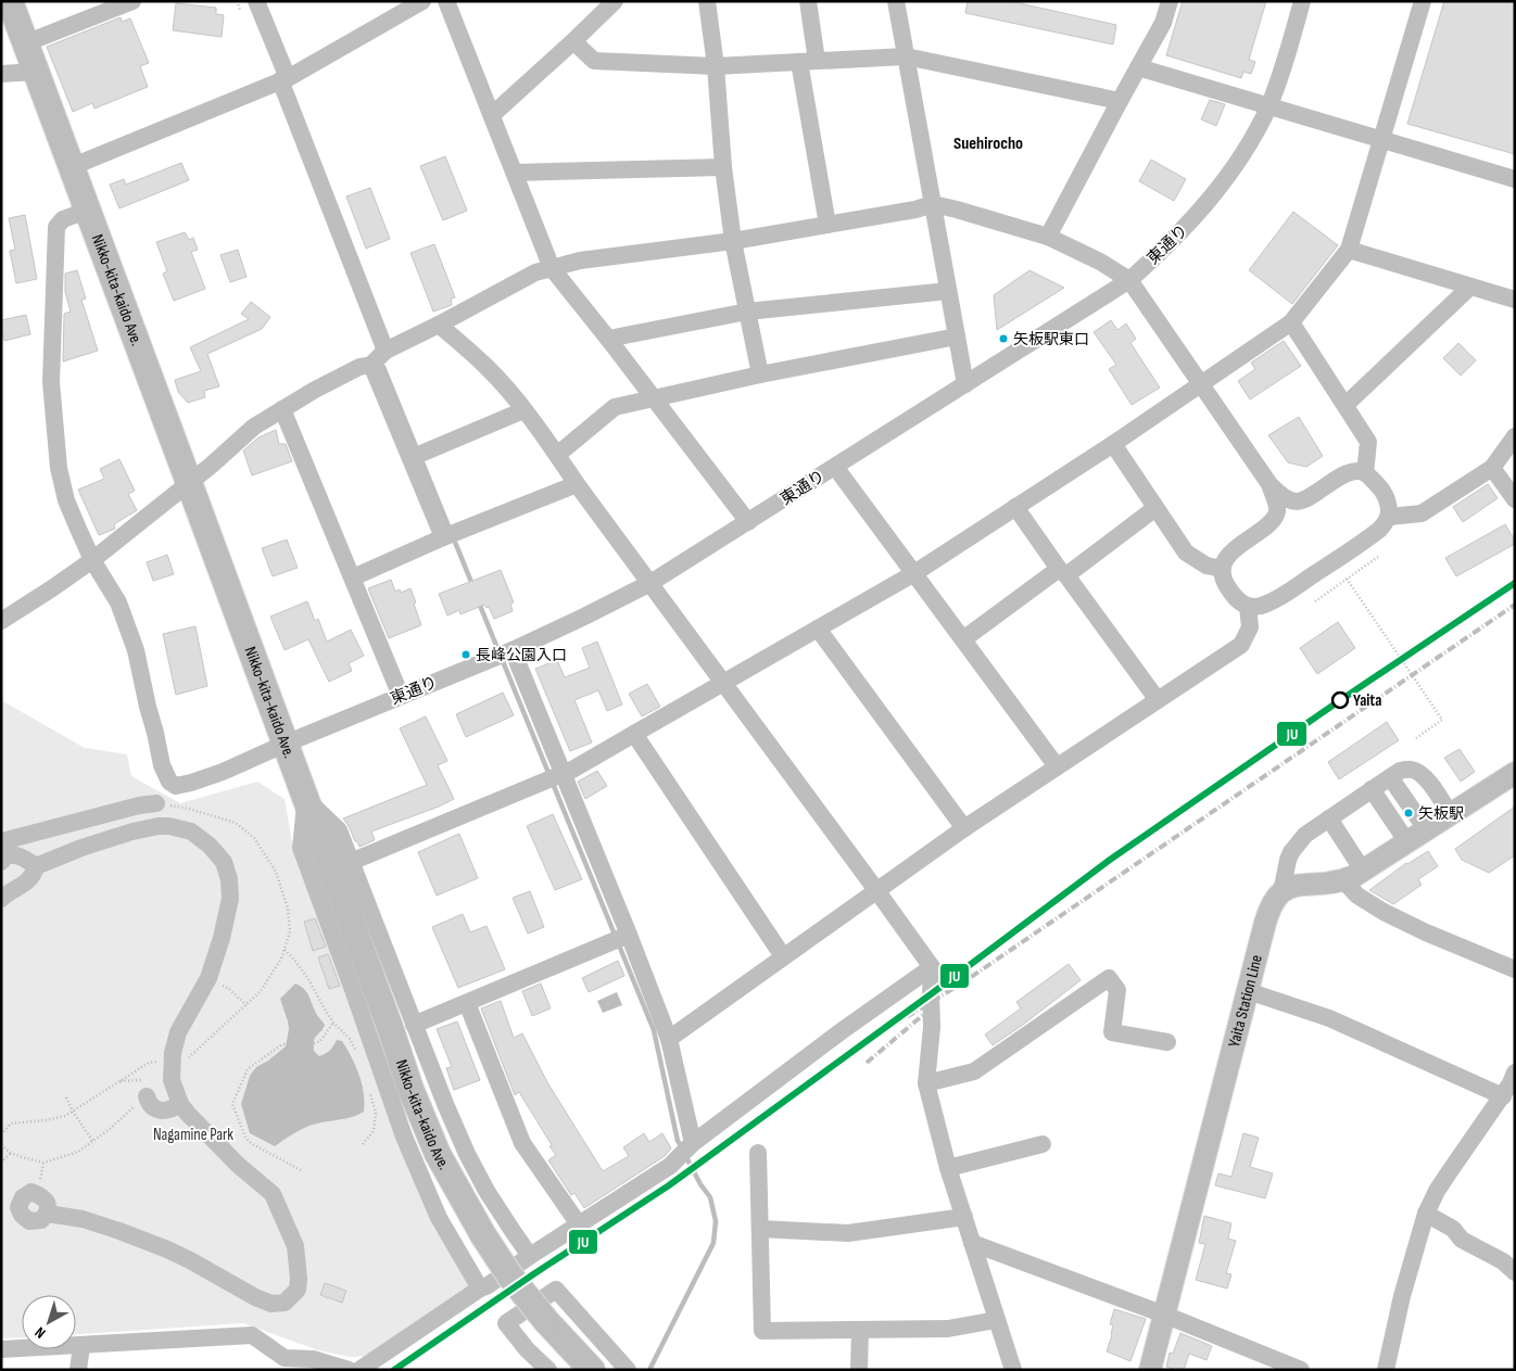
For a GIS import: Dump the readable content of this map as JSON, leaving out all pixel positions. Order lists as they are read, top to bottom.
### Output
{
  "streets": {
    "highway": ["Nikko-kita-kaido Ave."],
    "main road": ["Yaita Station Line"],
    "street": ["東通り"]
  },
  "crossings": [
    ["東通り", "Nikko-kita-kaido Ave."]
  ],
  "districts": ["Suehirocho"],
  "parks": ["Nagamine Park"],
  "places": [
    "矢板駅東口",
    "長峰公園入口",
    "Yaita",
    "矢板駅"
  ],
  "lines": ["transit line JU"],
  "north": "bottom left"
}
